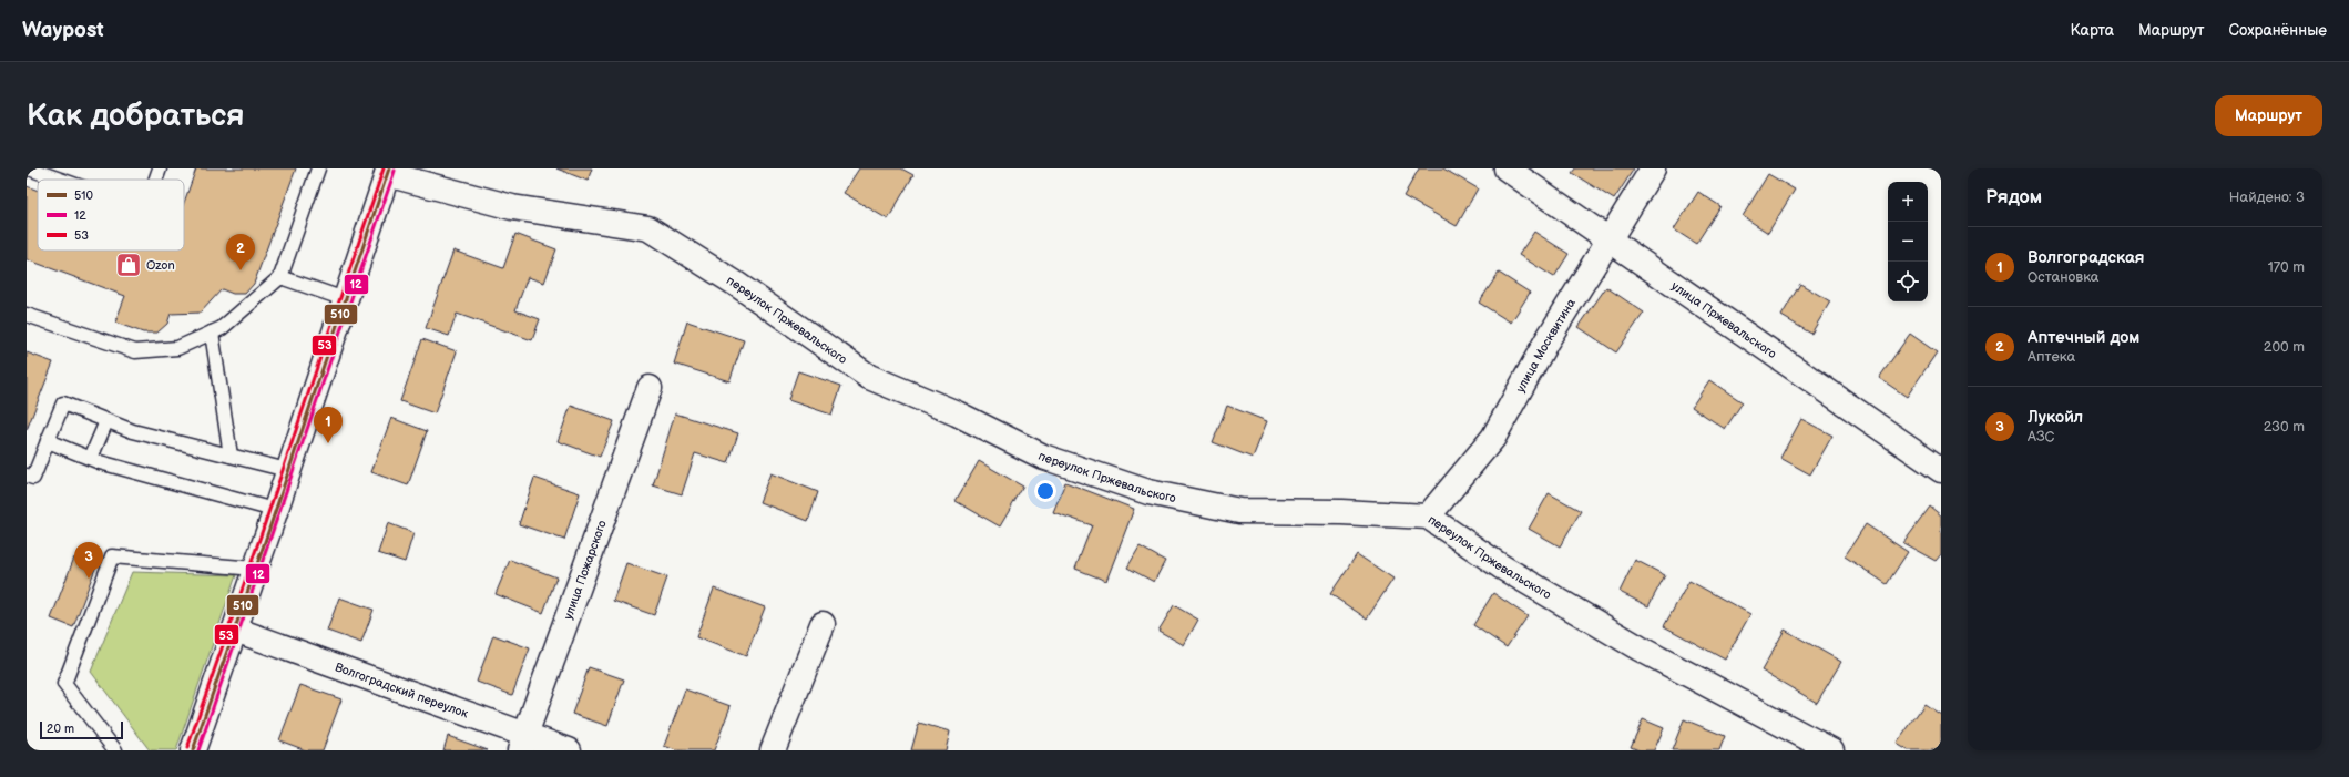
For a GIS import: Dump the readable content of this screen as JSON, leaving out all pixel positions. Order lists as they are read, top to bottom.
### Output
{
  "streets": {
    "street": [
      "переулок Пржевальского",
      "улица Пржевальского",
      "улица Москвитина",
      "улица Пожарского",
      "Волгоградский переулок"
    ]
  },
  "crossings": [
    ["переулок Пржевальского", "улица Москвитина"],
    ["улица Пржевальского", "улица Москвитина"],
    ["улица Пожарского", "Волгоградский переулок"]
  ],
  "places": {
    "shop": ["Ozon"]
  },
  "lines": ["transit line 510", "transit line 53", "transit line 12"],
  "legend": ["510", "12", "53"],
  "scale_bar": "20 m",
  "page": {
    "header": "Waypost",
    "nav": ["Карта", "Маршрут", "Сохранённые"],
    "buttons": "Маршрут",
    "title": "Как добраться",
    "heading": ["Рядом", "Найдено: 3"],
    "map_buttons": ["+", "−"],
    "list": [
      {
        "mark": "1",
        "name": "Волгоградская",
        "note": "Остановка",
        "value": "170 m"
      },
      {
        "mark": "2",
        "name": "Аптечный дом",
        "note": "Аптека",
        "value": "200 m"
      },
      {
        "mark": "3",
        "name": "Лукойл",
        "note": "АЗС",
        "value": "230 m"
      }
    ],
    "pins": ["2", "1", "3"],
    "scale": "20 m"
  }
}
